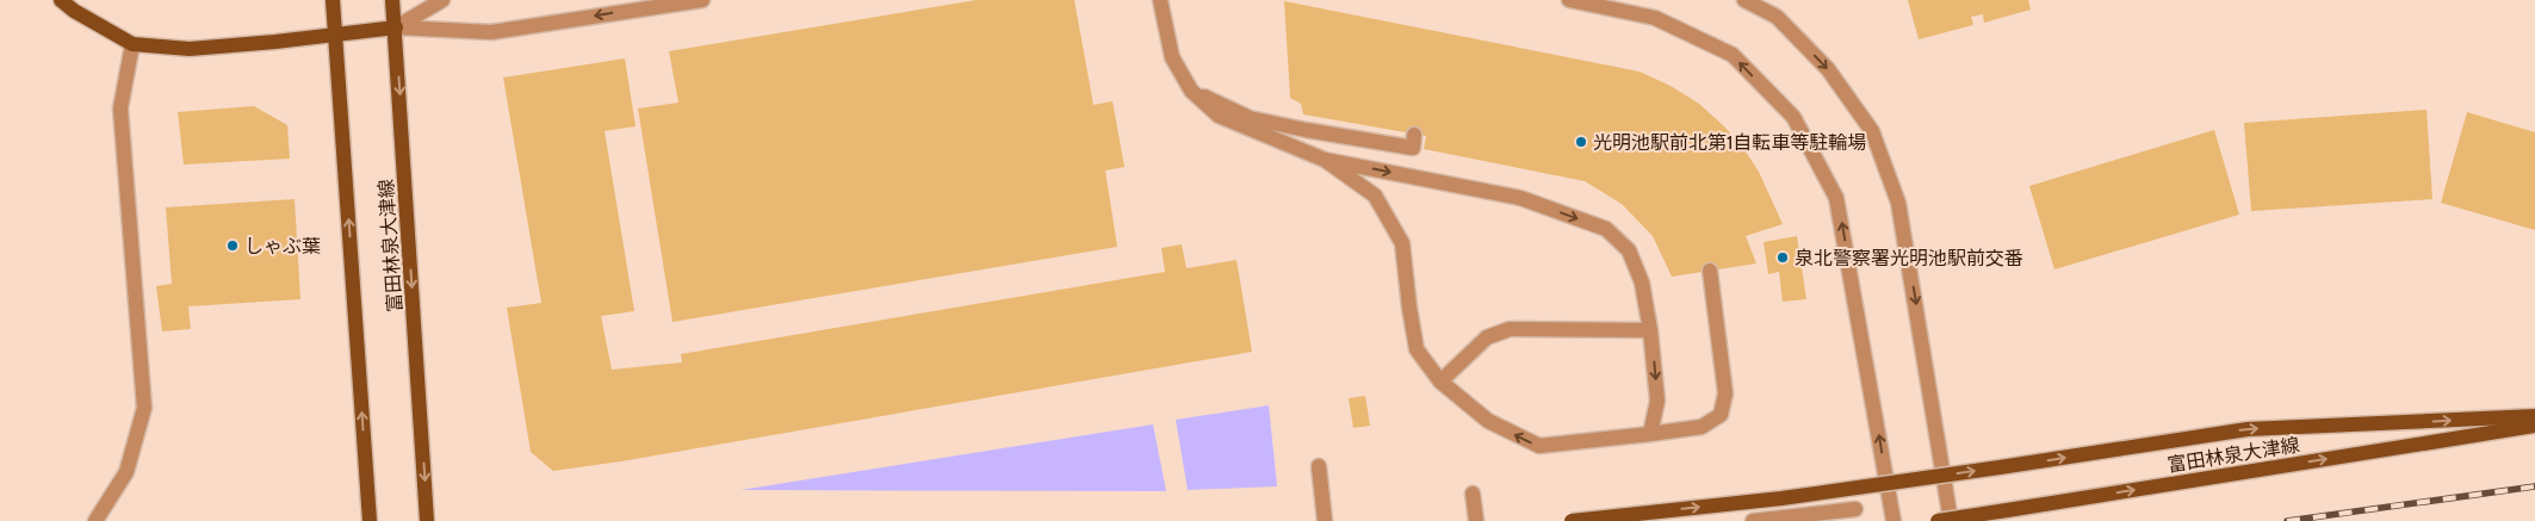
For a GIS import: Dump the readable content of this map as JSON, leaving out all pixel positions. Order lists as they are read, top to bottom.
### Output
{
  "streets": {
    "main road": ["富田林泉大津線"]
  },
  "places": ["光明池駅前北第1自転車等駐輪場", "しゃぶ葉", "泉北警察署光明池駅前交番"]
}
